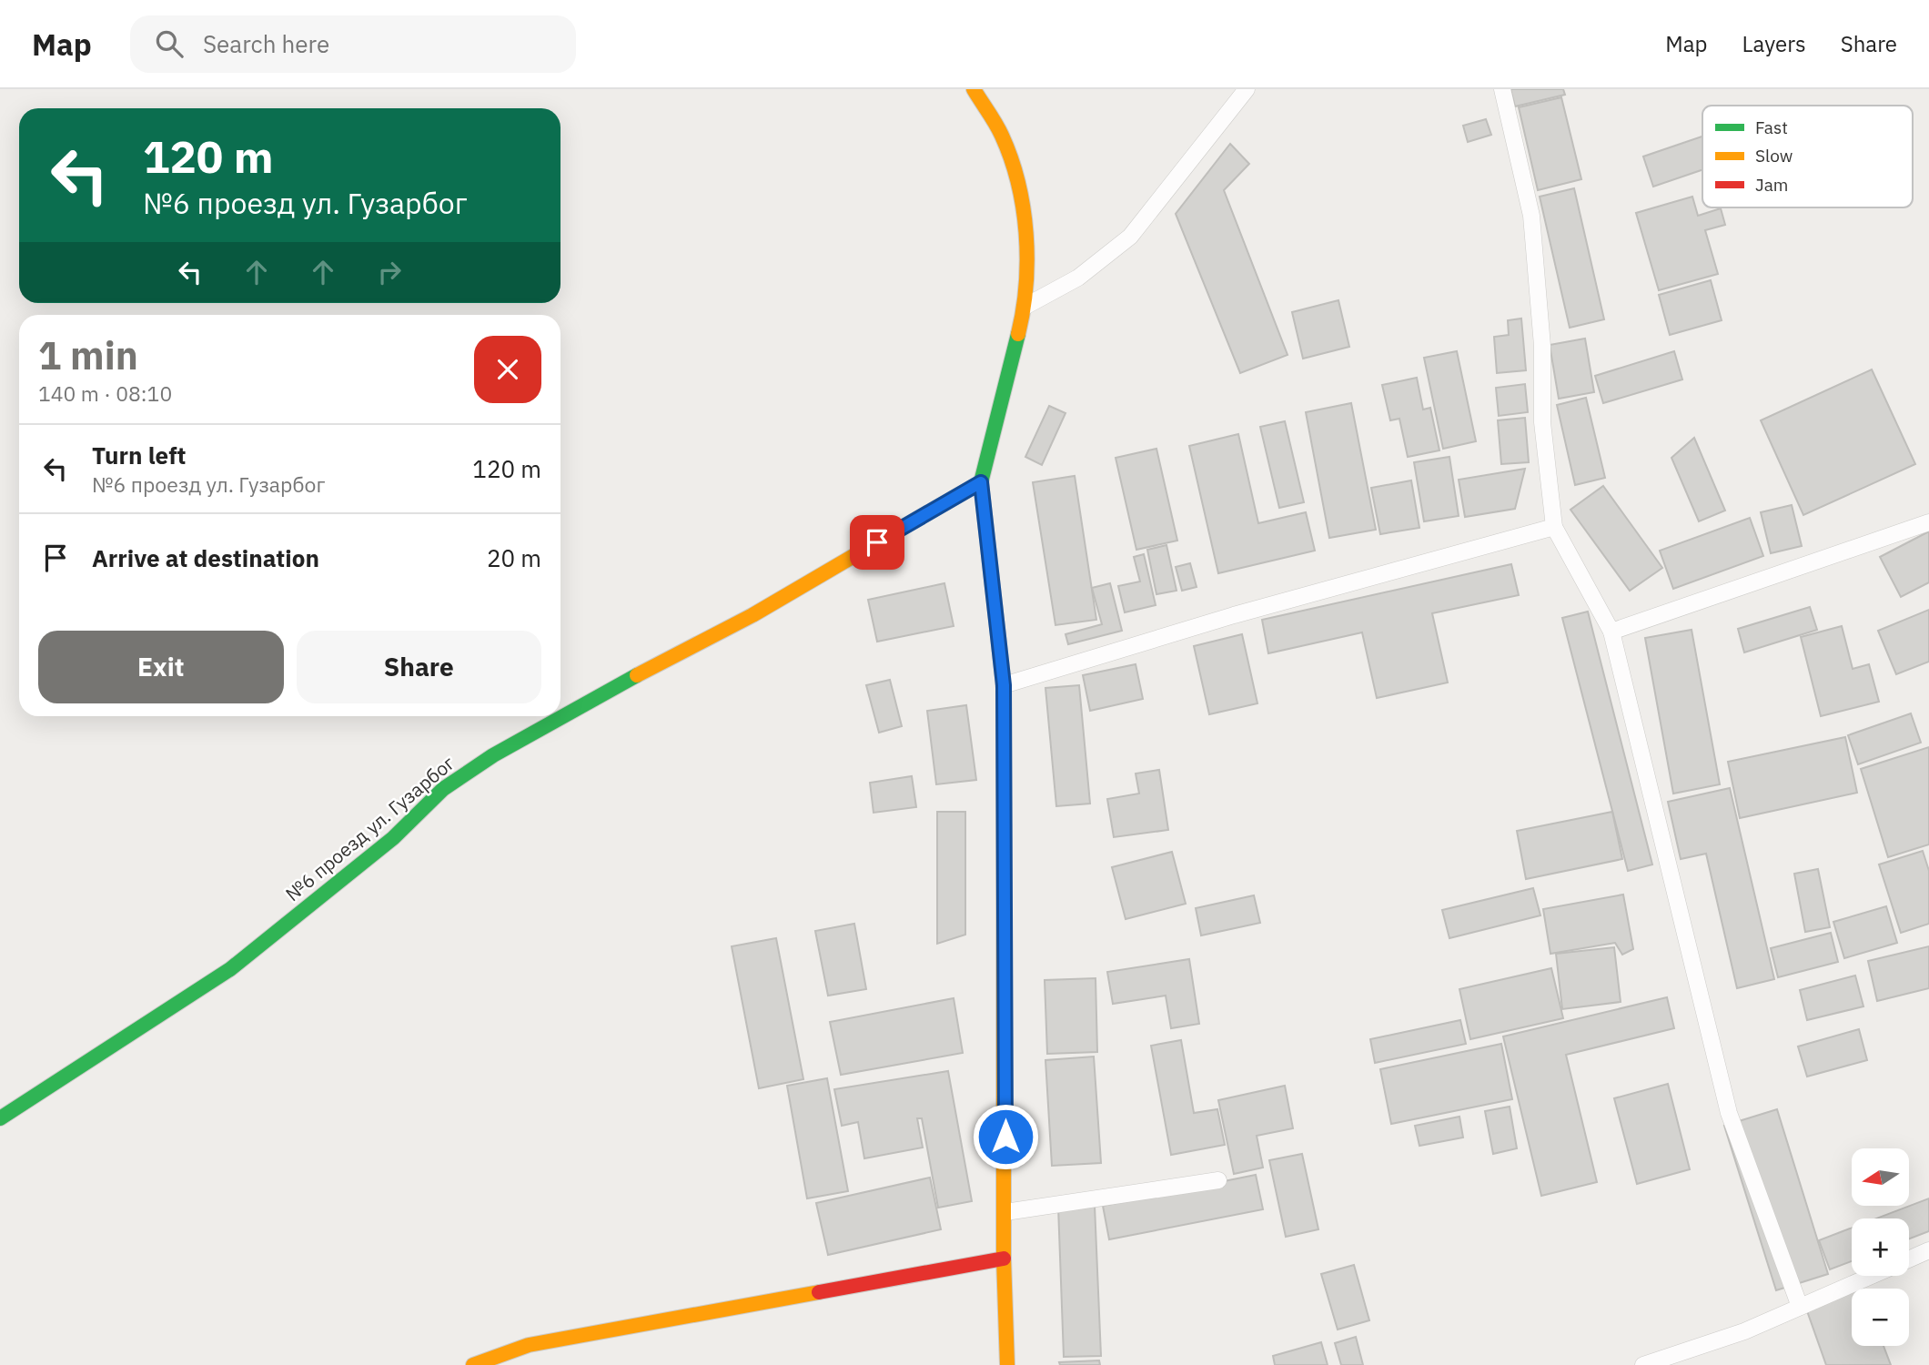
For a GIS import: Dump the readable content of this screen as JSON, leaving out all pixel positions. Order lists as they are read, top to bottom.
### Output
{
  "streets": {
    "street": ["№6 проезд ул. Гузарбог"]
  },
  "legend": ["Fast", "Slow", "Jam"],
  "north": "left",
  "page": {
    "header": "Map",
    "search": "Search here",
    "nav": ["Map", "Layers", "Share"],
    "turn": ["120 m", "№6 проезд ул. Гузарбог"],
    "heading": ["1 min", "140 m · 08:10"],
    "list": [
      {
        "name": "Turn left",
        "note": "№6 проезд ул. Гузарбог",
        "value": "120 m"
      },
      {
        "name": "Arrive at destination",
        "value": "20 m"
      }
    ],
    "buttons": ["Exit", "Share"],
    "map_buttons": ["+", "−"]
  }
}
